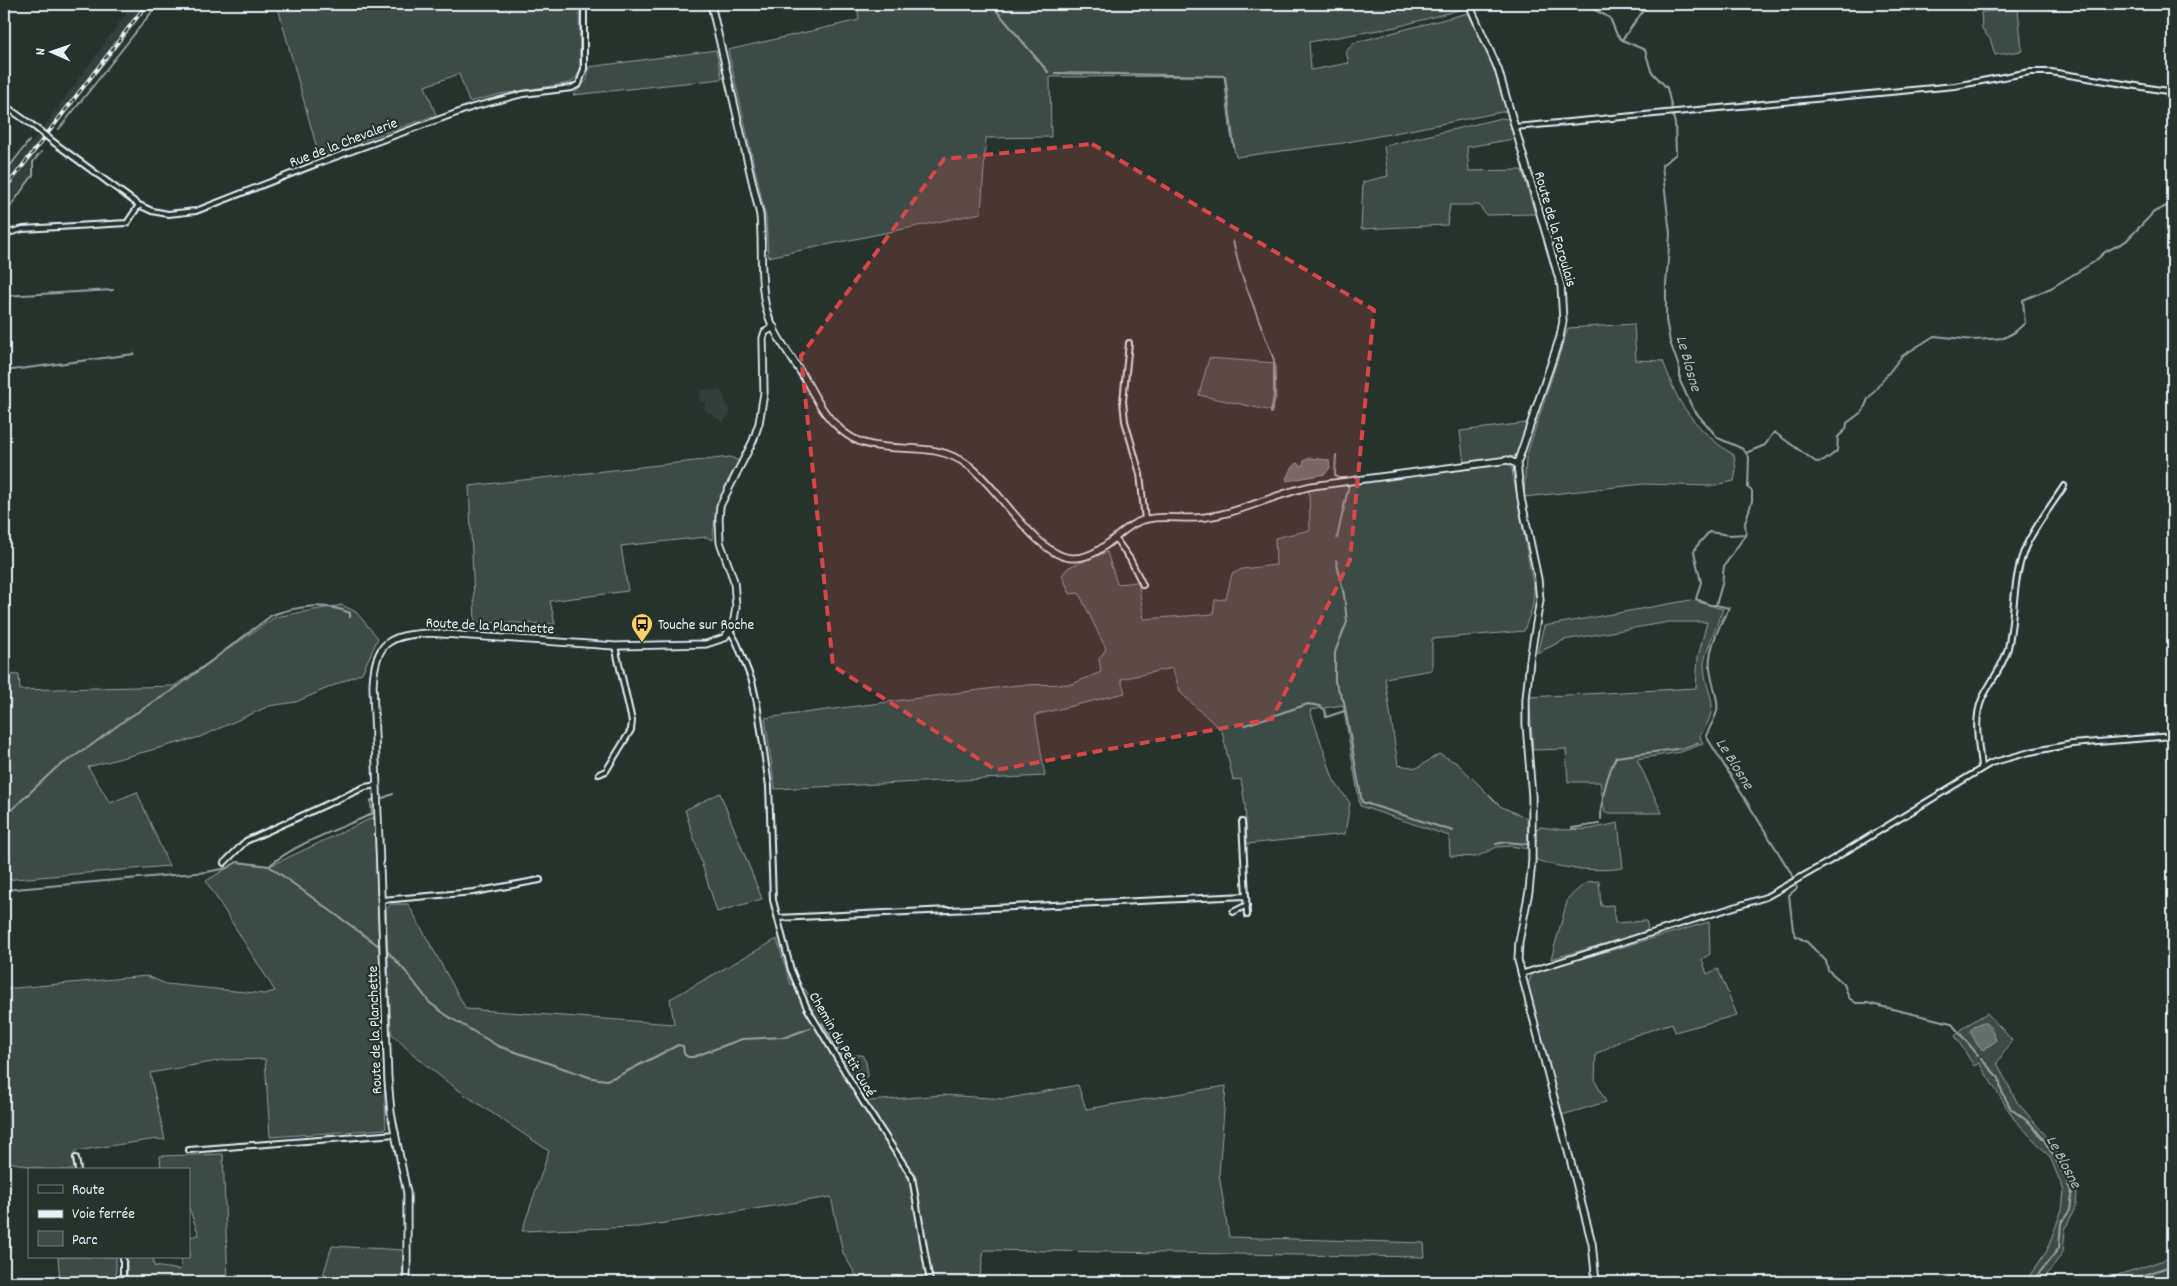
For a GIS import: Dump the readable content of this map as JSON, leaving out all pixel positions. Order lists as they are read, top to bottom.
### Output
{
  "streets": {
    "street": [
      "Rue de la Chevalerie",
      "Route de la Faroulais",
      "Route de la Planchette",
      "Chemin du Petit Cucé"
    ]
  },
  "crossings": [
    ["Route de la Planchette", "Chemin du Petit Cucé"]
  ],
  "water": ["Le Blosne"],
  "places": {
    "bus stop": ["Touche sur Roche"]
  },
  "legend": ["Route", "Voie ferrée", "Parc"],
  "north": "left"
}
